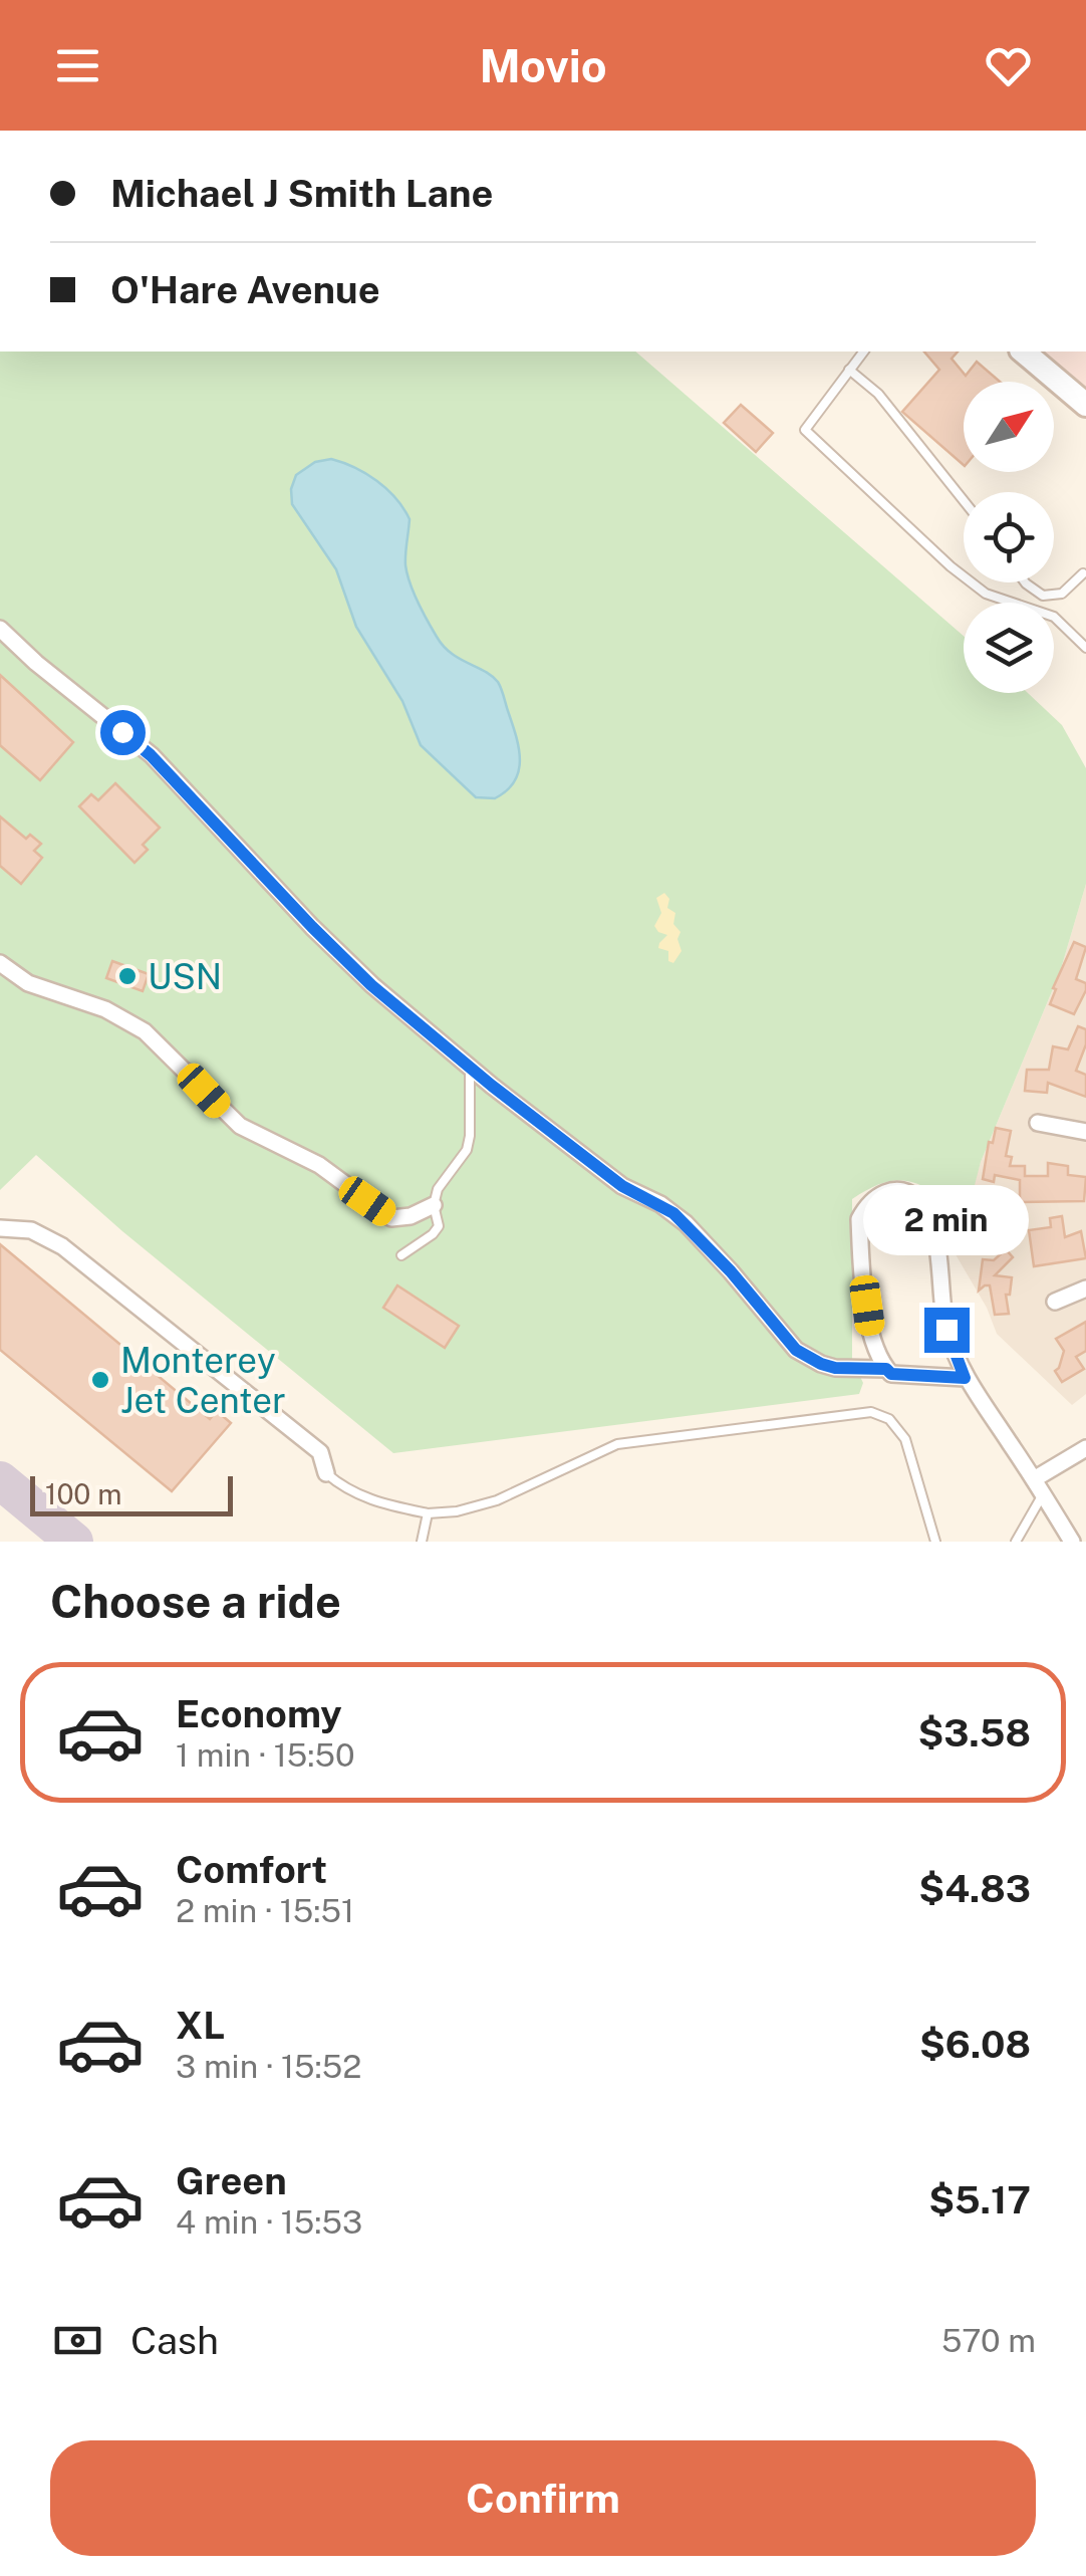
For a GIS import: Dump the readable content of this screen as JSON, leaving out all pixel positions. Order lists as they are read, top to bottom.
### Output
{
  "places": ["USN", "Monterey Jet Center"],
  "scale_bar": "100 m",
  "north": "top right",
  "page": {
    "header": "Movio",
    "banner": ["Michael J Smith Lane", "O'Hare Avenue"],
    "bubble": "2 min",
    "scale": "100 m",
    "heading": "Choose a ride",
    "list": [
      {
        "name": "Economy",
        "note": "1 min · 15:50",
        "value": "$3.58"
      },
      {
        "name": "Comfort",
        "note": "2 min · 15:51",
        "value": "$4.83"
      },
      {
        "name": "XL",
        "note": "3 min · 15:52",
        "value": "$6.08"
      },
      {
        "name": "Green",
        "note": "4 min · 15:53",
        "value": "$5.17"
      }
    ],
    "pay": ["Cash", "570 m"],
    "buttons": "Confirm"
  }
}
